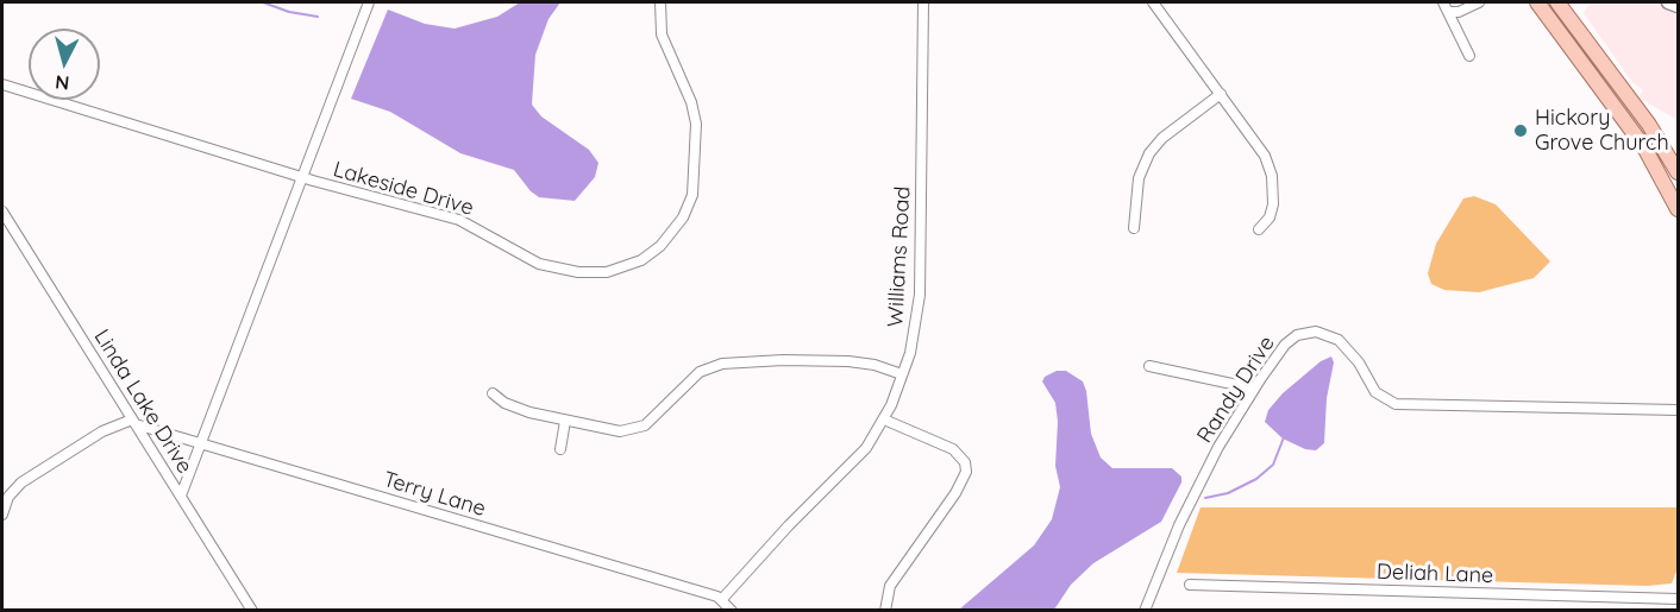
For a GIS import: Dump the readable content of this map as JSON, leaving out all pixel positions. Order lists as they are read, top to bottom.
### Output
{
  "streets": {
    "street": [
      "Lakeside Drive",
      "Williams Road",
      "Randy Drive",
      "Linda Lake Drive",
      "Terry Lane",
      "Deliah Lane"
    ]
  },
  "crossings": [
    ["Williams Road", "Terry Lane"],
    ["Linda Lake Drive", "Terry Lane"]
  ],
  "places": ["Hickory Grove Church"],
  "north": "bottom"
}
